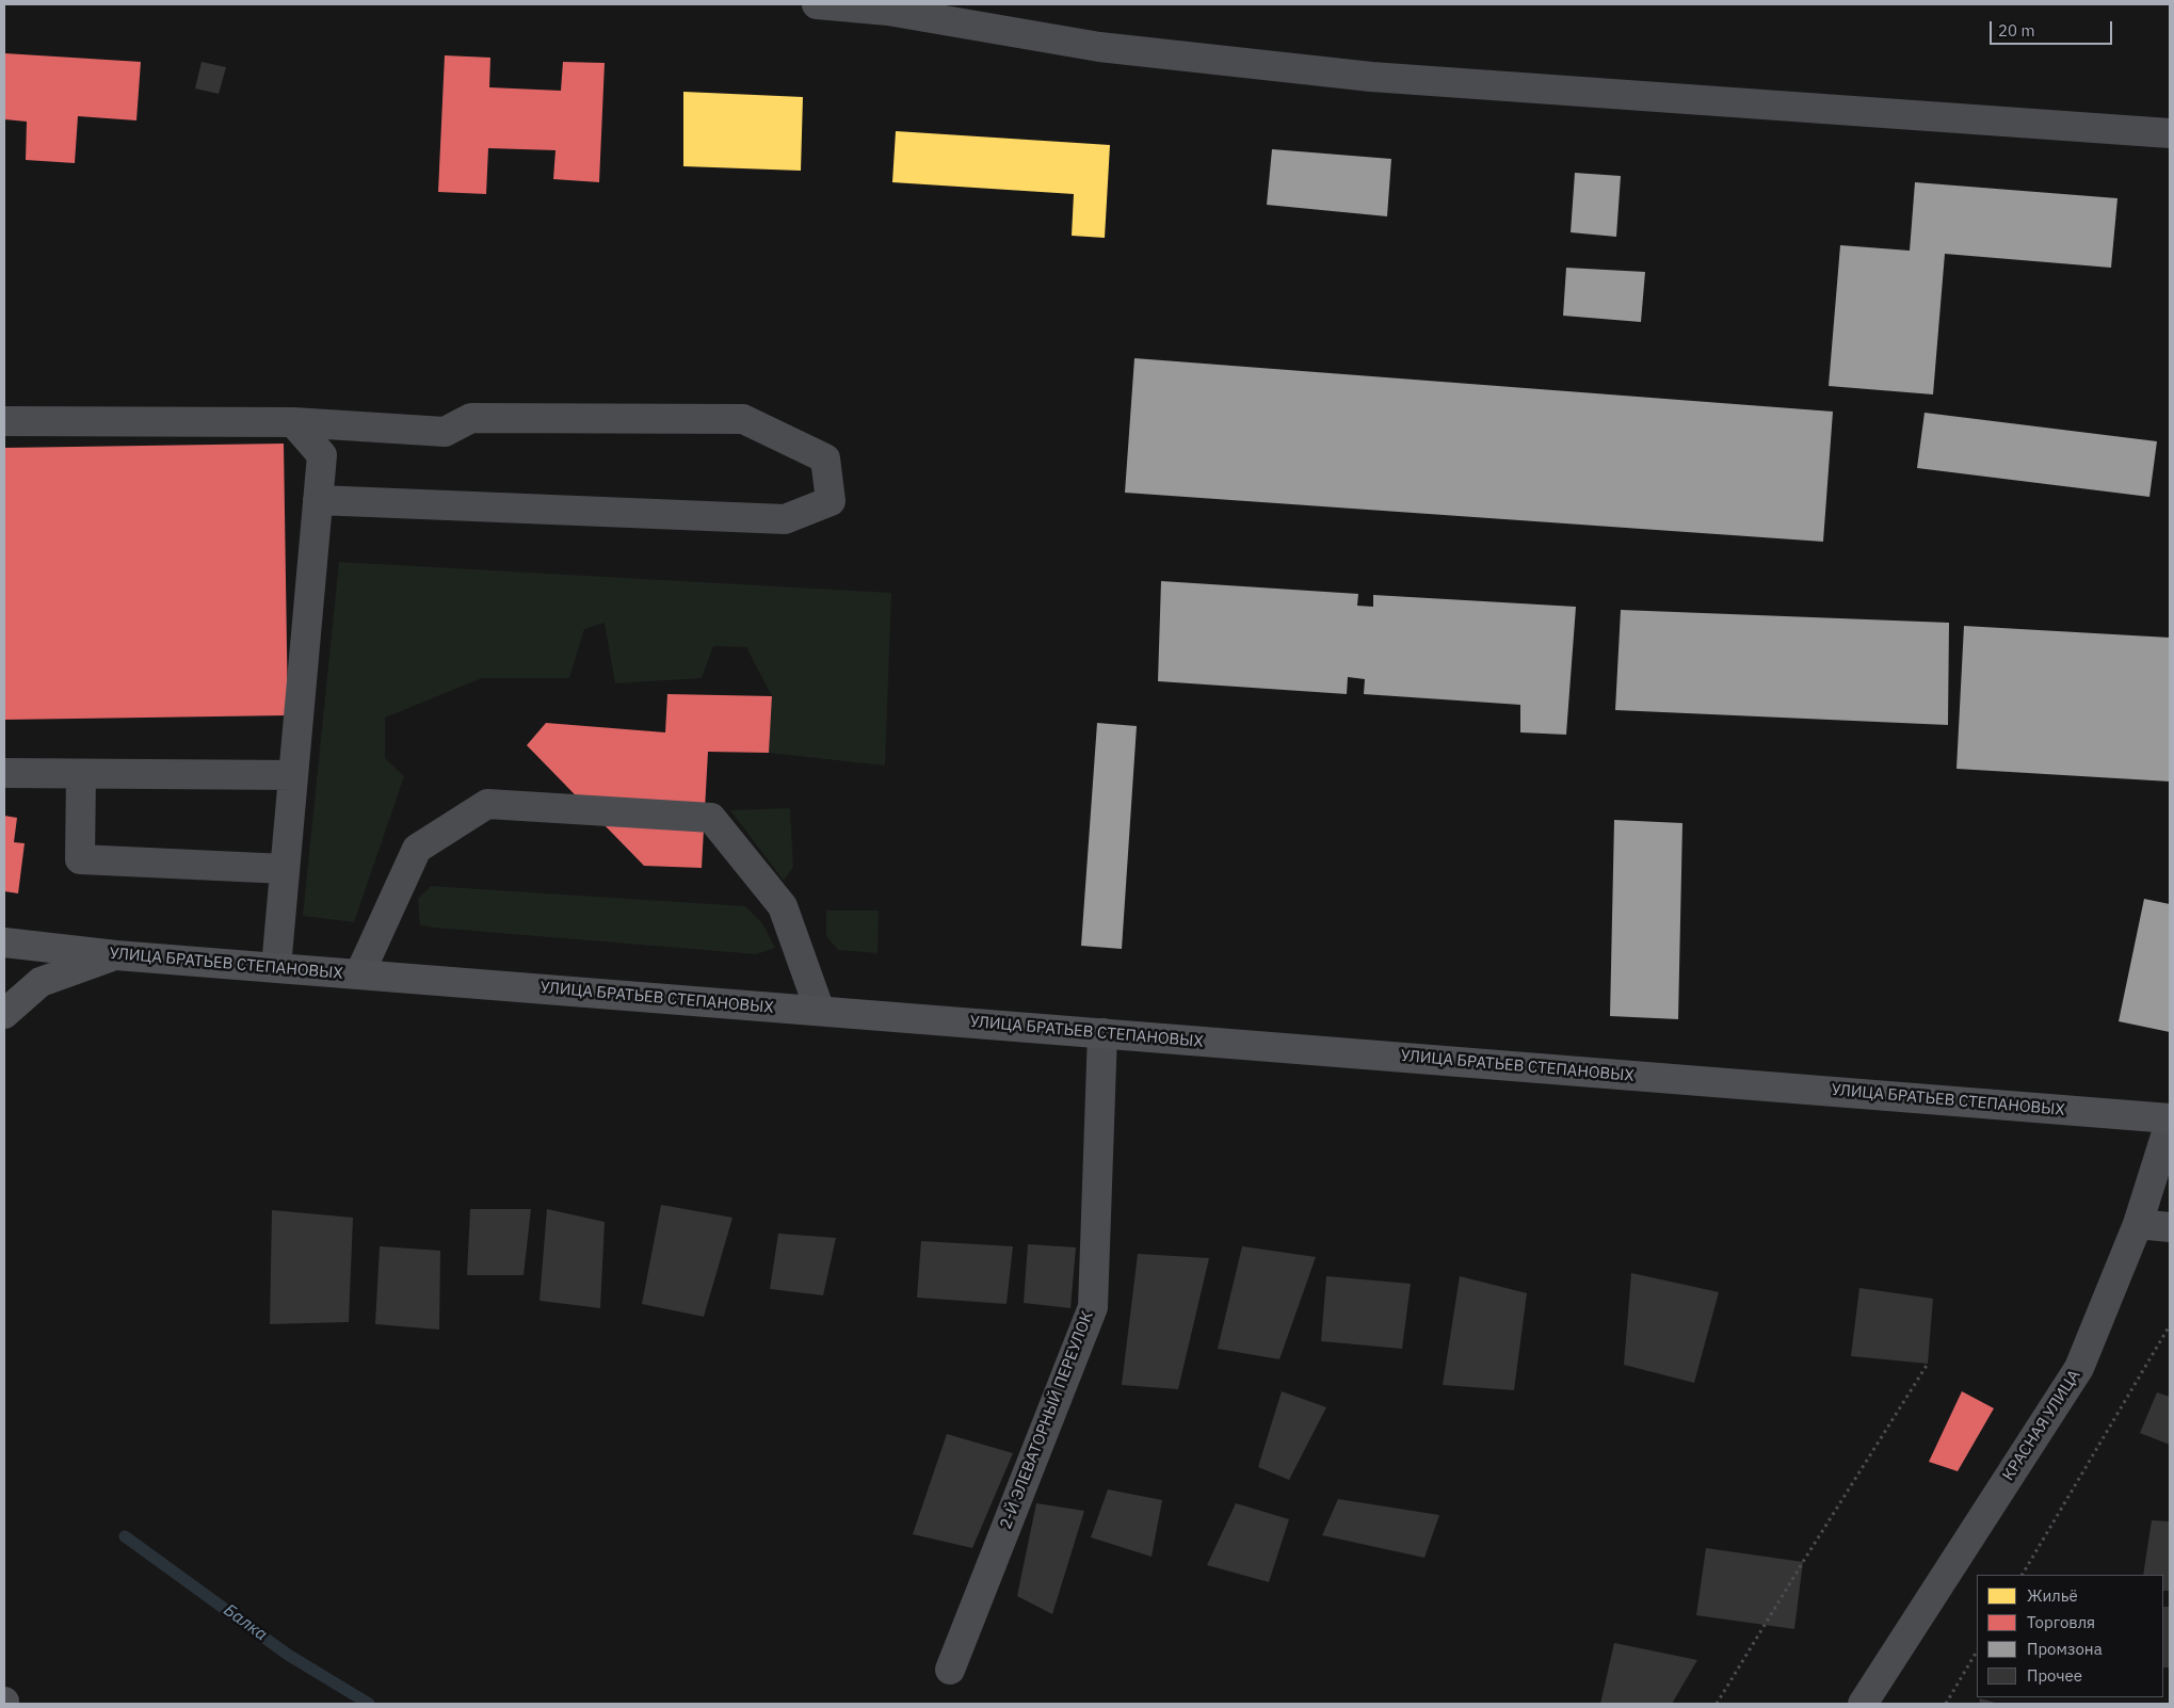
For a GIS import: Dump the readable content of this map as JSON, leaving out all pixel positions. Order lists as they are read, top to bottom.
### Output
{
  "streets": {
    "main road": ["УЛИЦА БРАТЬЕВ СТЕПАНОВЫХ"],
    "street": ["2-Й ЭЛЕВАТОРНЫЙ ПЕРЕУЛОК", "КРАСНАЯ УЛИЦА"]
  },
  "crossings": [
    ["УЛИЦА БРАТЬЕВ СТЕПАНОВЫХ", "2-Й ЭЛЕВАТОРНЫЙ ПЕРЕУЛОК"]
  ],
  "water": ["Балка"],
  "legend": [
    "Жильё",
    "Торговля",
    "Промзона",
    "Прочее"
  ],
  "scale_bar": "20 m"
}
